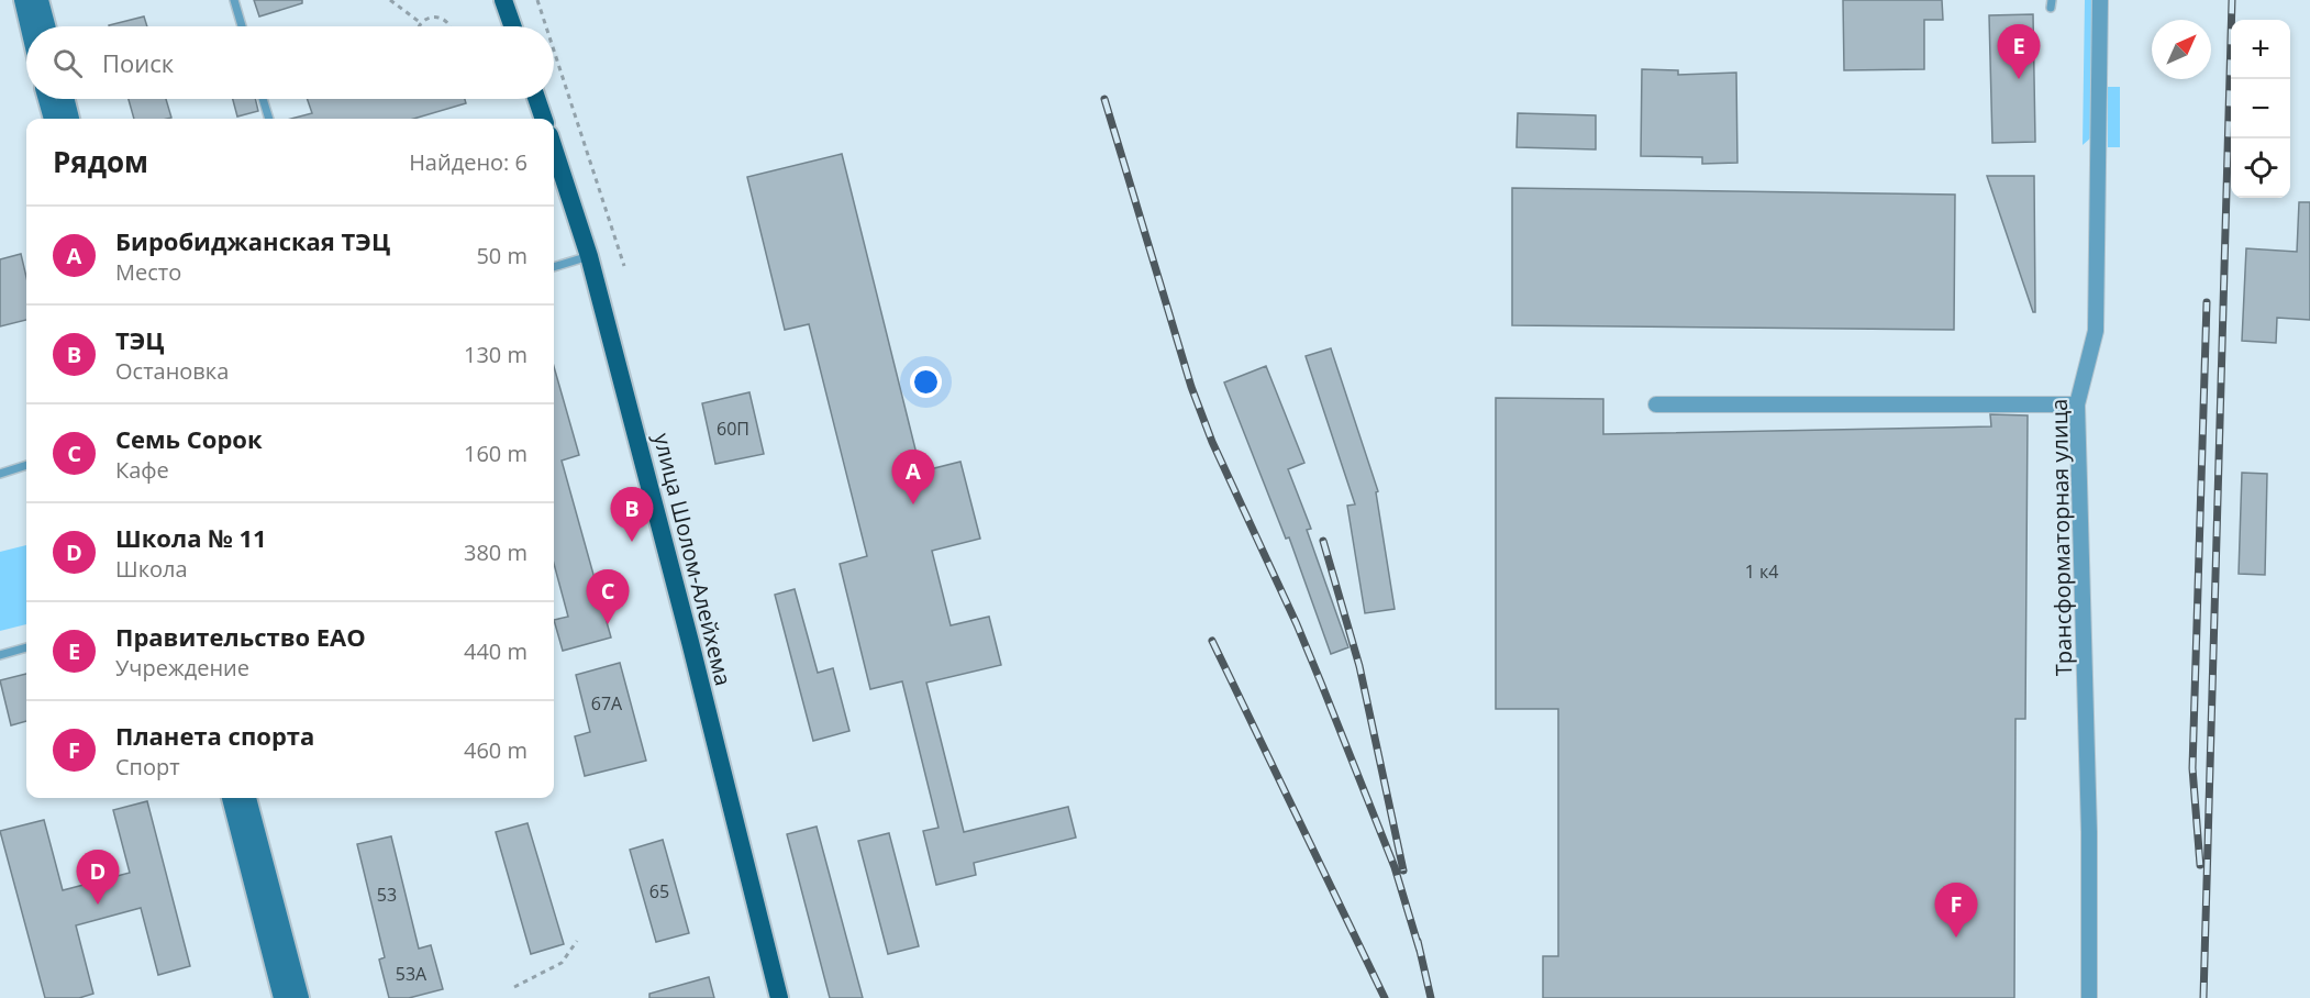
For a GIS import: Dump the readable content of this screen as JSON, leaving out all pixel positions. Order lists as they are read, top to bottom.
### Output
{
  "streets": {
    "main road": ["улица Шолом-Алейхема"],
    "street": ["Трансформаторная улица"]
  },
  "house_numbers": [
    "60П",
    "1 к4",
    "67А",
    "65",
    "53",
    "53А"
  ],
  "north": "top right",
  "page": {
    "map_buttons": ["+", "−"],
    "pins": [
      "E",
      "A",
      "B",
      "C",
      "D",
      "F"
    ],
    "search": "Поиск",
    "heading": ["Рядом", "Найдено: 6"],
    "list": [
      {
        "mark": "A",
        "name": "Биробиджанская ТЭЦ",
        "note": "Место",
        "value": "50 m"
      },
      {
        "mark": "B",
        "name": "ТЭЦ",
        "note": "Остановка",
        "value": "130 m"
      },
      {
        "mark": "C",
        "name": "Семь Сорок",
        "note": "Кафе",
        "value": "160 m"
      },
      {
        "mark": "D",
        "name": "Школа № 11",
        "note": "Школа",
        "value": "380 m"
      },
      {
        "mark": "E",
        "name": "Правительство ЕАО",
        "note": "Учреждение",
        "value": "440 m"
      },
      {
        "mark": "F",
        "name": "Планета спорта",
        "note": "Спорт",
        "value": "460 m"
      }
    ]
  }
}
